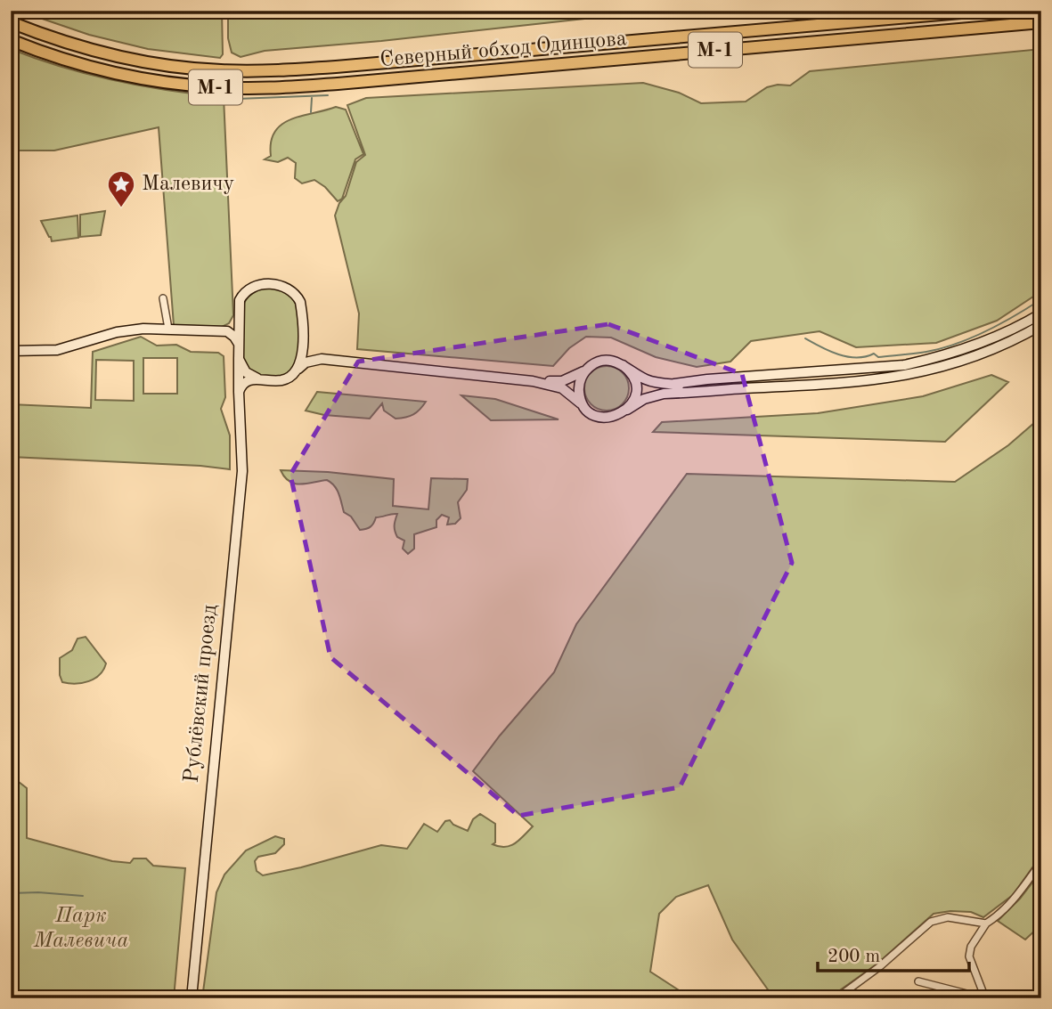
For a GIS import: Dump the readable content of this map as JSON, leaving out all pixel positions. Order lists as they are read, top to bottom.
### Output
{
  "streets": {
    "highway": ["Северный обход Одинцова", "М-1"],
    "street": ["Рублёвский проезд"]
  },
  "parks": ["Парк Малевича"],
  "places": {
    "place": ["Малевичу"]
  },
  "scale_bar": "200 m"
}
